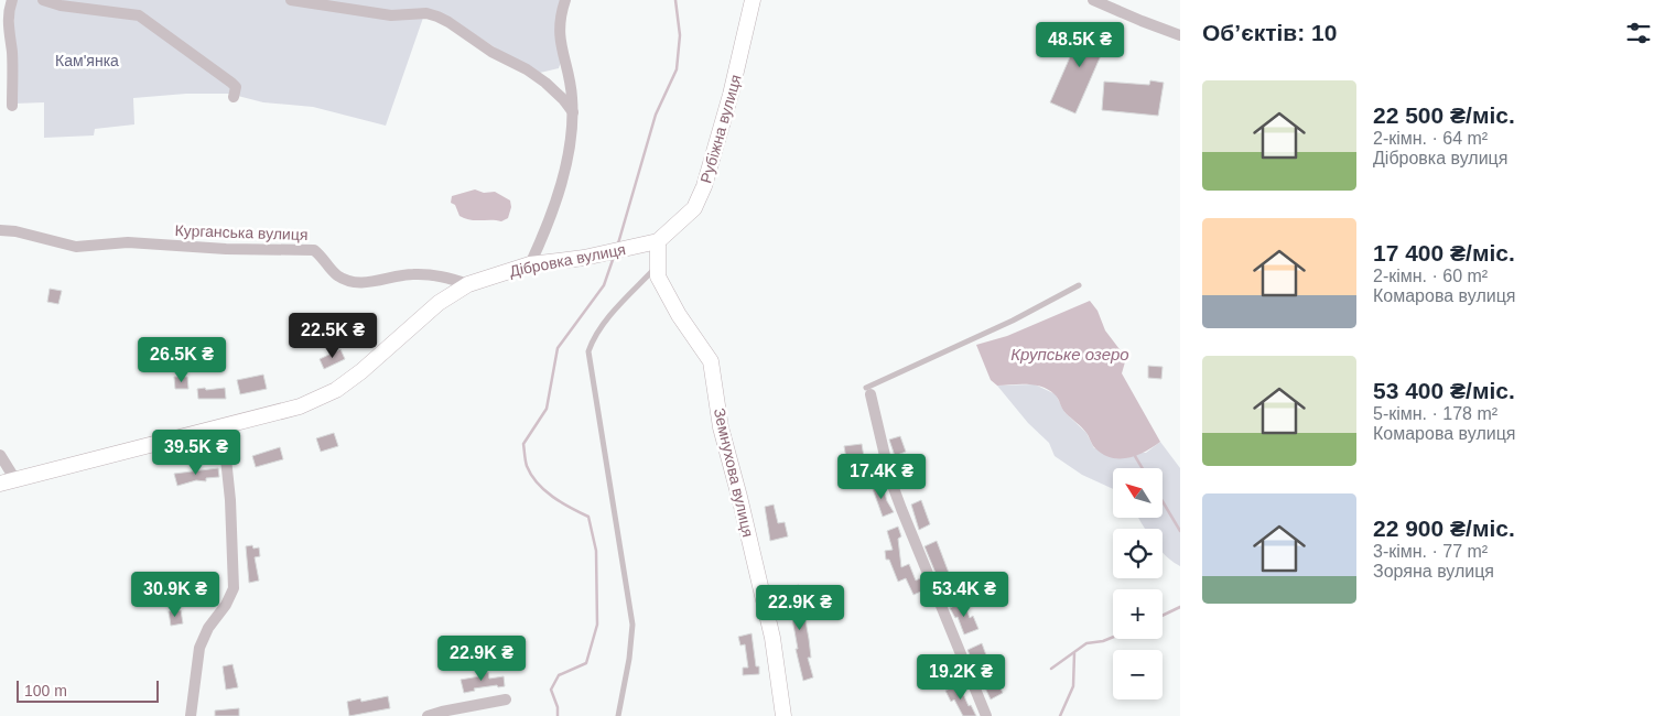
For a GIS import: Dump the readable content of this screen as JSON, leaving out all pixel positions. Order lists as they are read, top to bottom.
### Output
{
  "streets": {
    "street": [
      "Рубіжна вулиця",
      "Курганська вулиця",
      "Дібровка вулиця",
      "Земнухова вулиця"
    ]
  },
  "crossings": [
    ["Рубіжна вулиця", "Дібровка вулиця"],
    ["Рубіжна вулиця", "Земнухова вулиця"],
    ["Курганська вулиця", "Дібровка вулиця"],
    ["Дібровка вулиця", "Земнухова вулиця"]
  ],
  "water": ["Крупське озеро"],
  "parks": ["Кам'янка"],
  "scale_bar": "100 m",
  "north": "top left",
  "page": {
    "heading": "Об’єктів: 10",
    "price": [
      "48.5K ₴",
      "22.5K ₴",
      "26.5K ₴",
      "39.5K ₴",
      "17.4K ₴",
      "30.9K ₴",
      "53.4K ₴",
      "22.9K ₴",
      "22.9K ₴",
      "19.2K ₴"
    ],
    "list": [
      {
        "name": "22 500 ₴/міс.",
        "note": "2-кімн. · 64 m² · Дібровка вулиця"
      },
      {
        "name": "17 400 ₴/міс.",
        "note": "2-кімн. · 60 m² · Комарова вулиця"
      },
      {
        "name": "53 400 ₴/міс.",
        "note": "5-кімн. · 178 m² · Комарова вулиця"
      },
      {
        "name": "22 900 ₴/міс.",
        "note": "3-кімн. · 77 m² · Зоряна вулиця"
      }
    ],
    "map_buttons": ["+", "−"],
    "scale": "100 m"
  }
}
